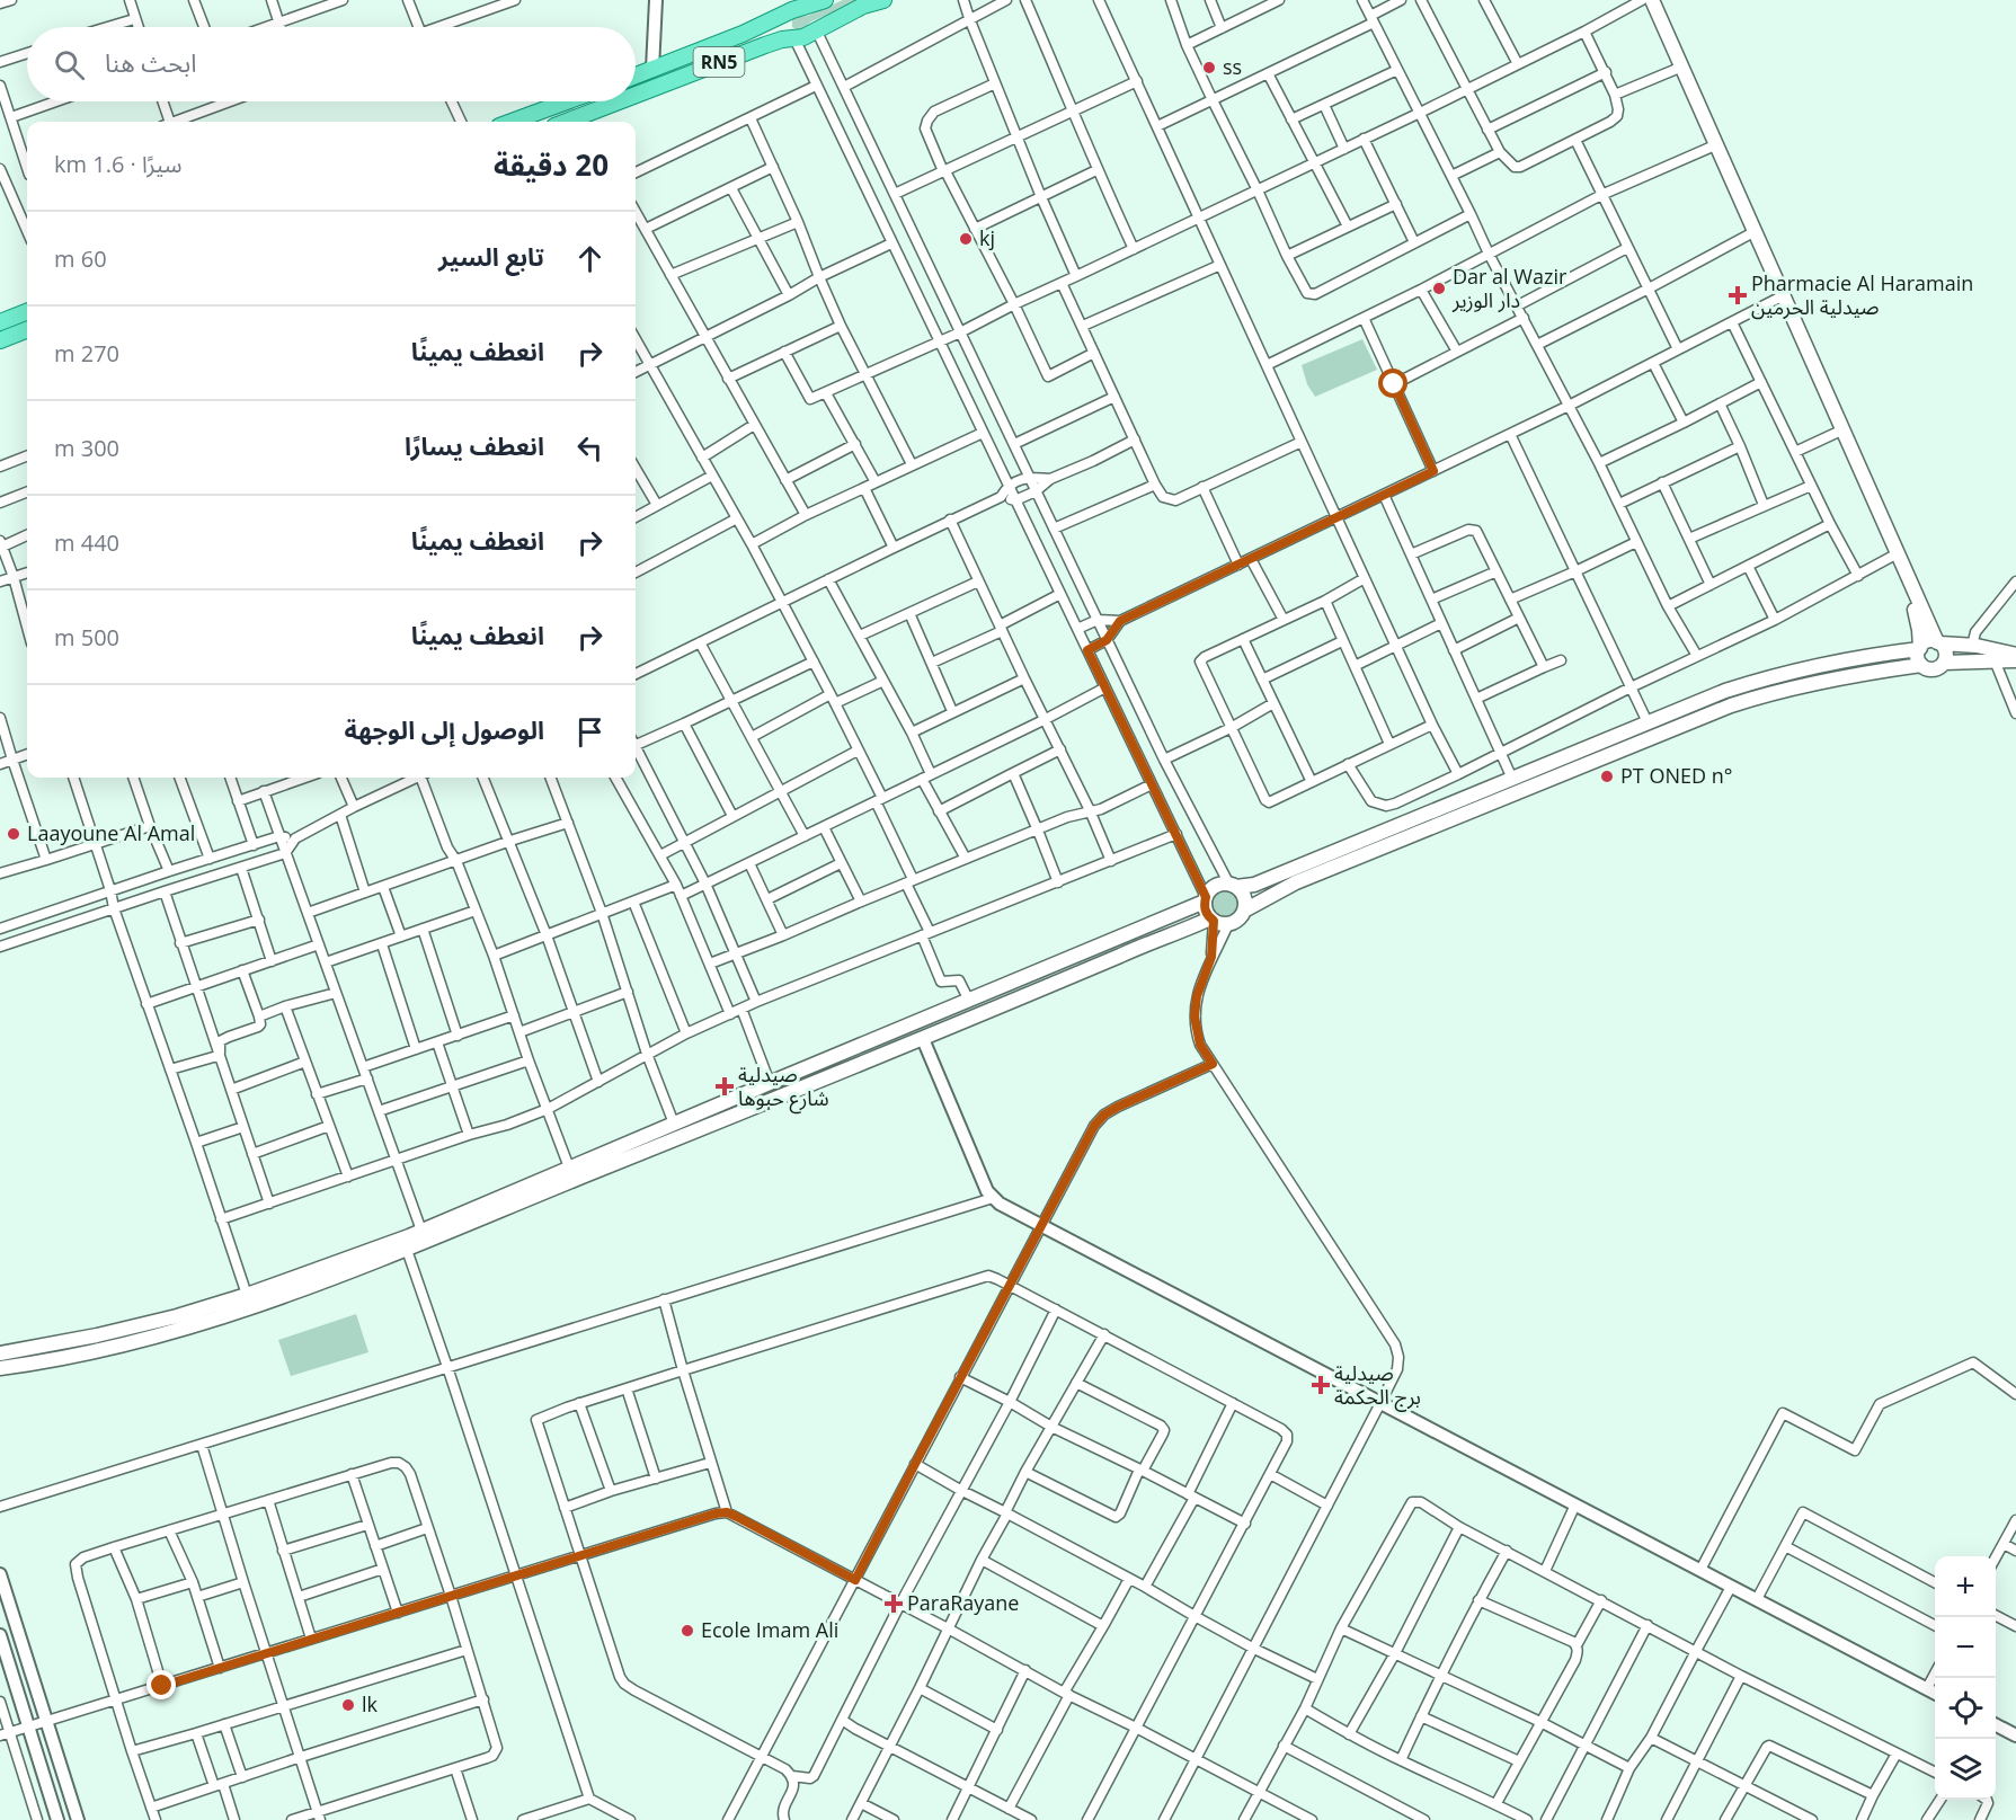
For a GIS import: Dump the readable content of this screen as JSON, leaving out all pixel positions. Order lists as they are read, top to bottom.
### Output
{
  "streets": {
    "main road": ["RN5"]
  },
  "places": {
    "other": [
      "ss",
      "kj",
      "Dar al Wazir دار الوزير",
      "PT ONED n°",
      "Laayoune Al Amal",
      "Ecole Imam Ali",
      "lk"
    ],
    "health": [
      "Pharmacie Al Haramain صيدلية الحرمين",
      "صيدلية شارع حبوها",
      "صيدلية برج الحكمة",
      "ParaRayane"
    ]
  },
  "page": {
    "search": "ابحث هنا",
    "heading": ["20 دقيقة", "سيرًا · 1.6 km"],
    "list": [
      ["تابع السير", "60 m"],
      ["انعطف يمينًا", "270 m"],
      ["انعطف يسارًا", "300 m"],
      ["انعطف يمينًا", "440 m"],
      ["انعطف يمينًا", "500 m"],
      "الوصول إلى الوجهة"
    ],
    "map_buttons": ["+", "−"]
  }
}
